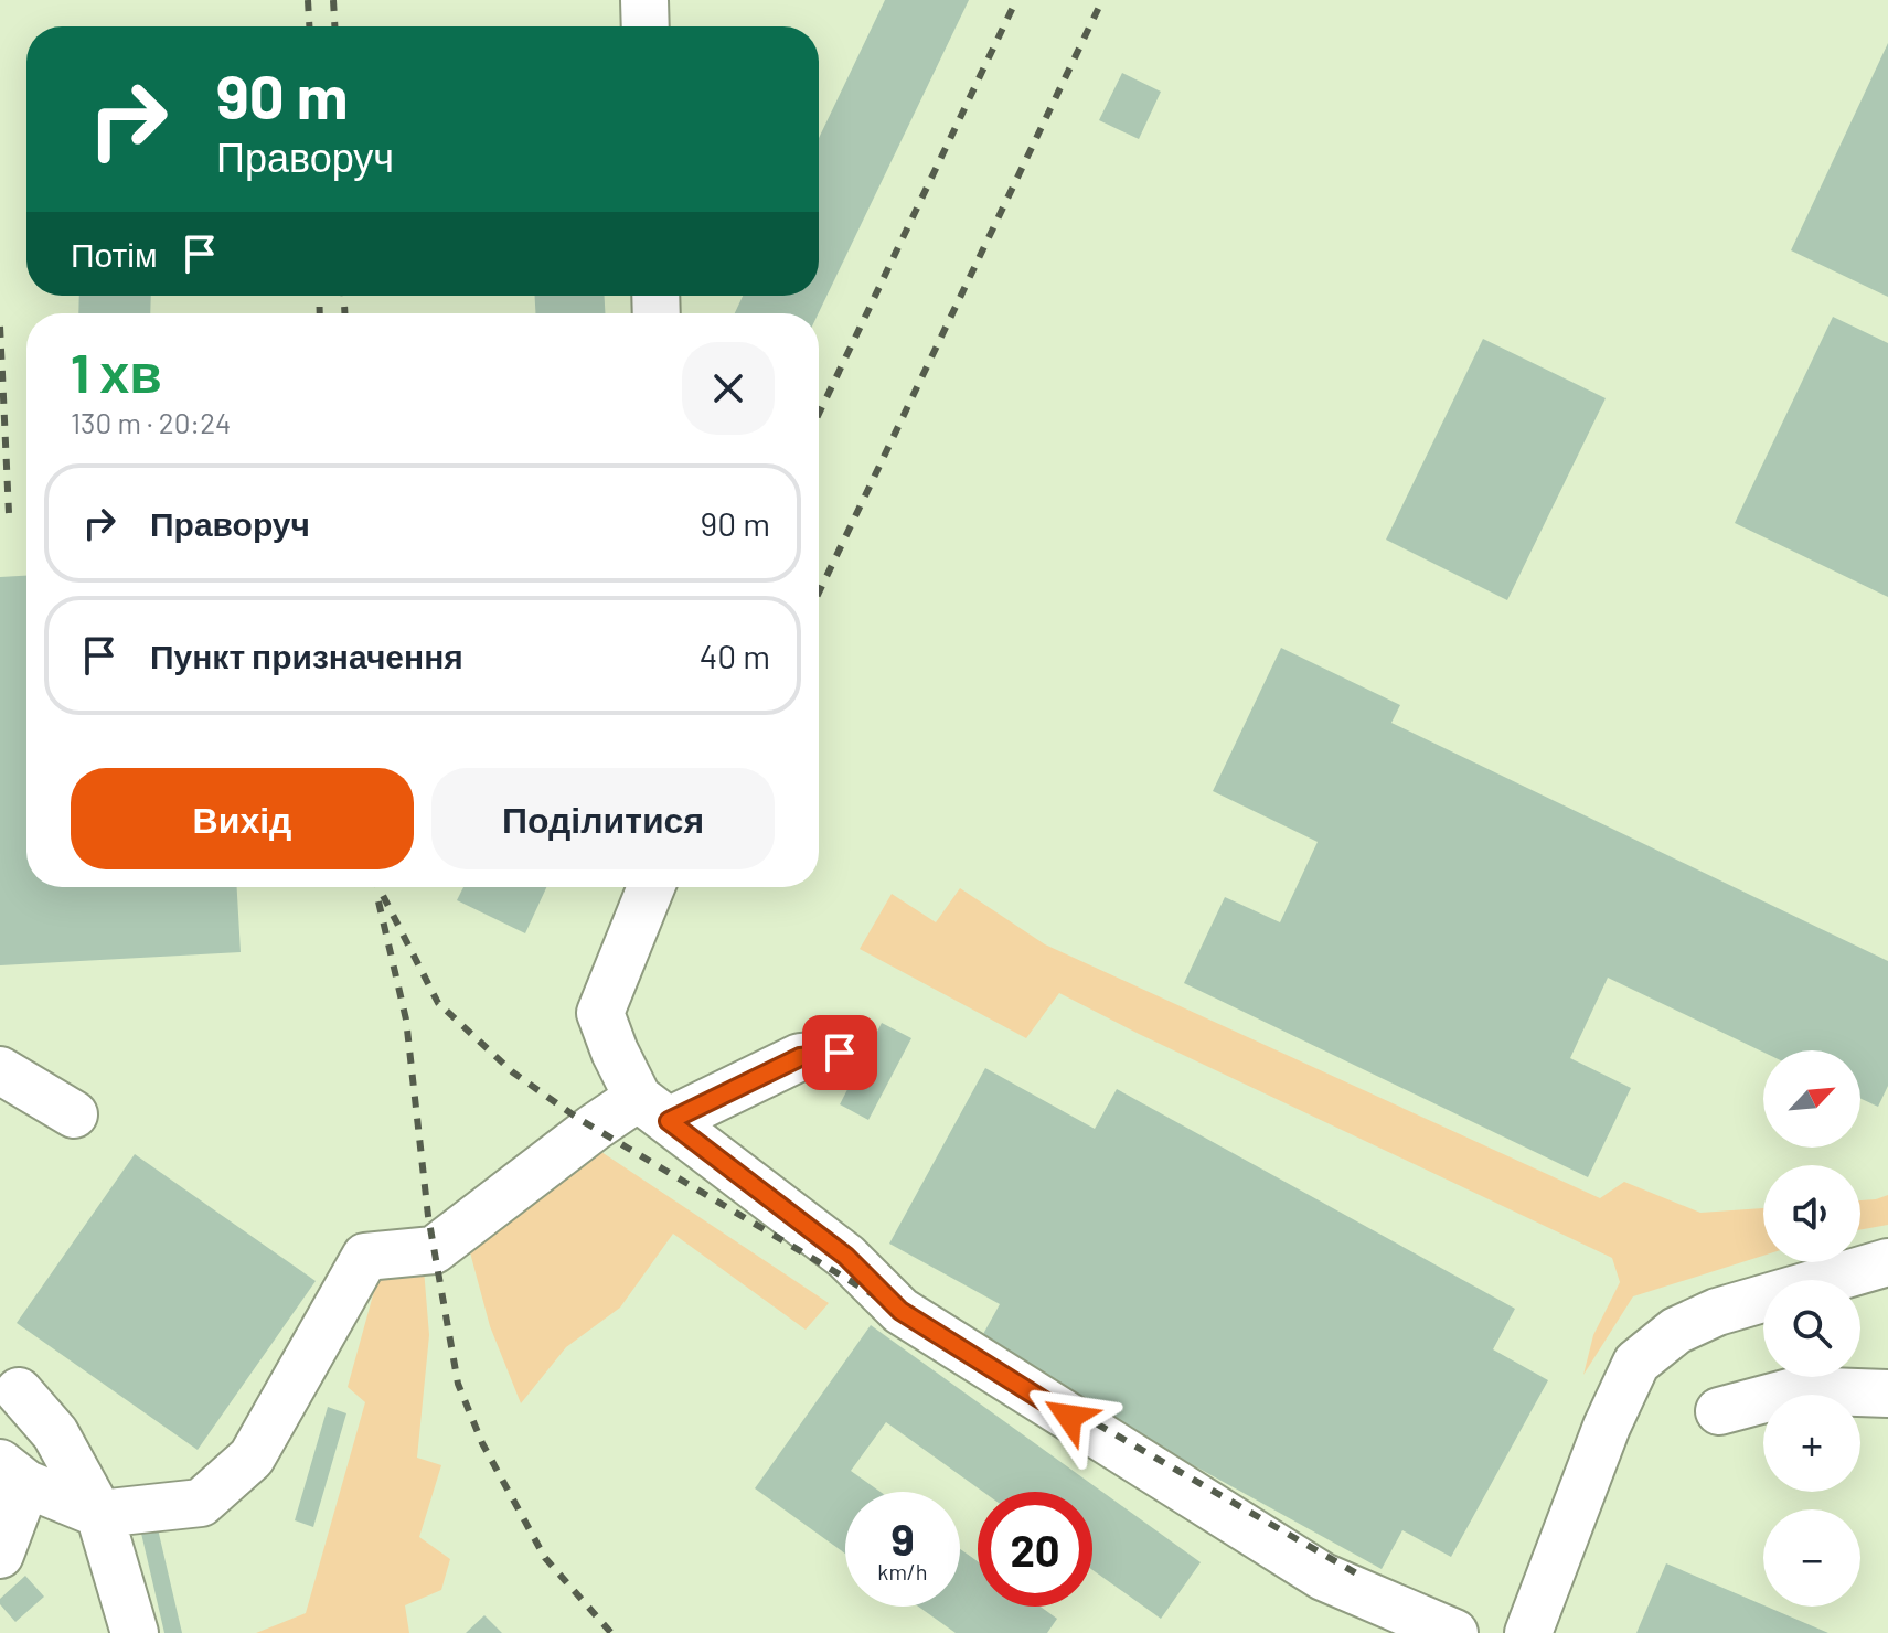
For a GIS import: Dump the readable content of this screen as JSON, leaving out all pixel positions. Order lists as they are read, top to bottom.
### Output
{
  "north": "top right",
  "page": {
    "turn": ["90 m", "Праворуч"],
    "then": "Потім",
    "heading": ["1 хв", "130 m · 20:24"],
    "list": [
      {
        "name": "Праворуч",
        "value": "90 m"
      },
      {
        "name": "Пункт призначення",
        "value": "40 m"
      }
    ],
    "buttons": ["Вихід", "Поділитися"],
    "map_buttons": ["+", "−"],
    "speed": "9 km/h",
    "limit": "20"
  }
}
